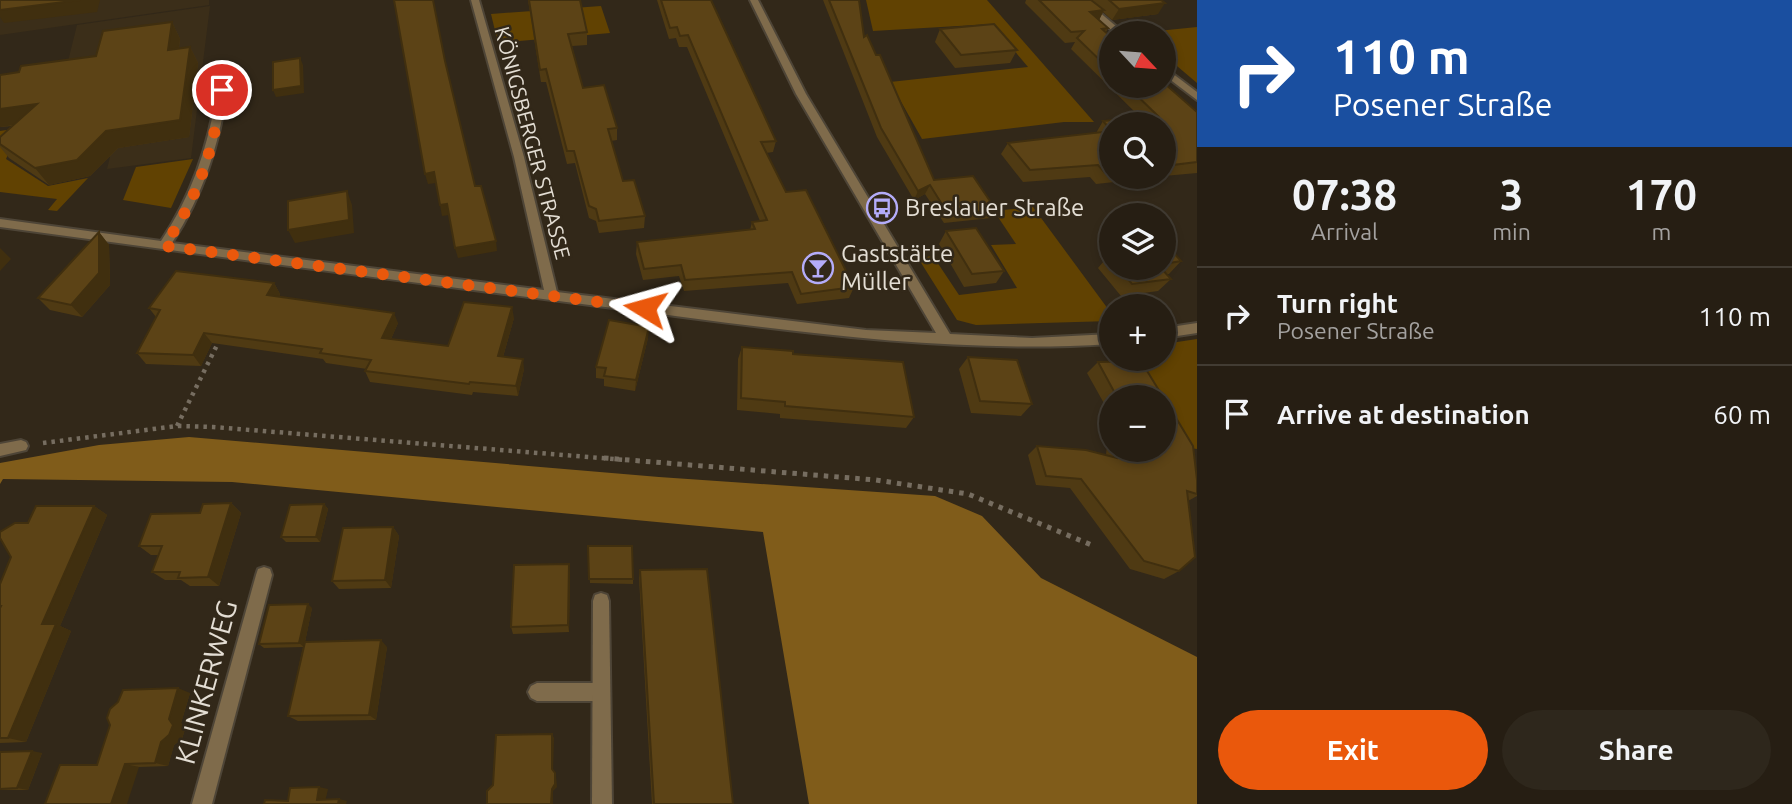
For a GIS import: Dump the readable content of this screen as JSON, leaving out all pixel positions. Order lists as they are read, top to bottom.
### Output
{
  "streets": {
    "street": ["KÖNIGSBERGER STRASSE", "KLINKERWEG"]
  },
  "places": {
    "bus stop": ["Breslauer Straße"],
    "bar": ["Gaststätte Müller"]
  },
  "north": "bottom right",
  "page": {
    "turn": ["110 m", "Posener Straße"],
    "map_buttons": ["+", "−"],
    "eta": [
      "07:38",
      "Arrival",
      "3",
      "min",
      "170",
      "m"
    ],
    "list": [
      {
        "name": "Turn right",
        "note": "Posener Straße",
        "value": "110 m"
      },
      {
        "name": "Arrive at destination",
        "value": "60 m"
      }
    ],
    "buttons": ["Exit", "Share"]
  }
}
